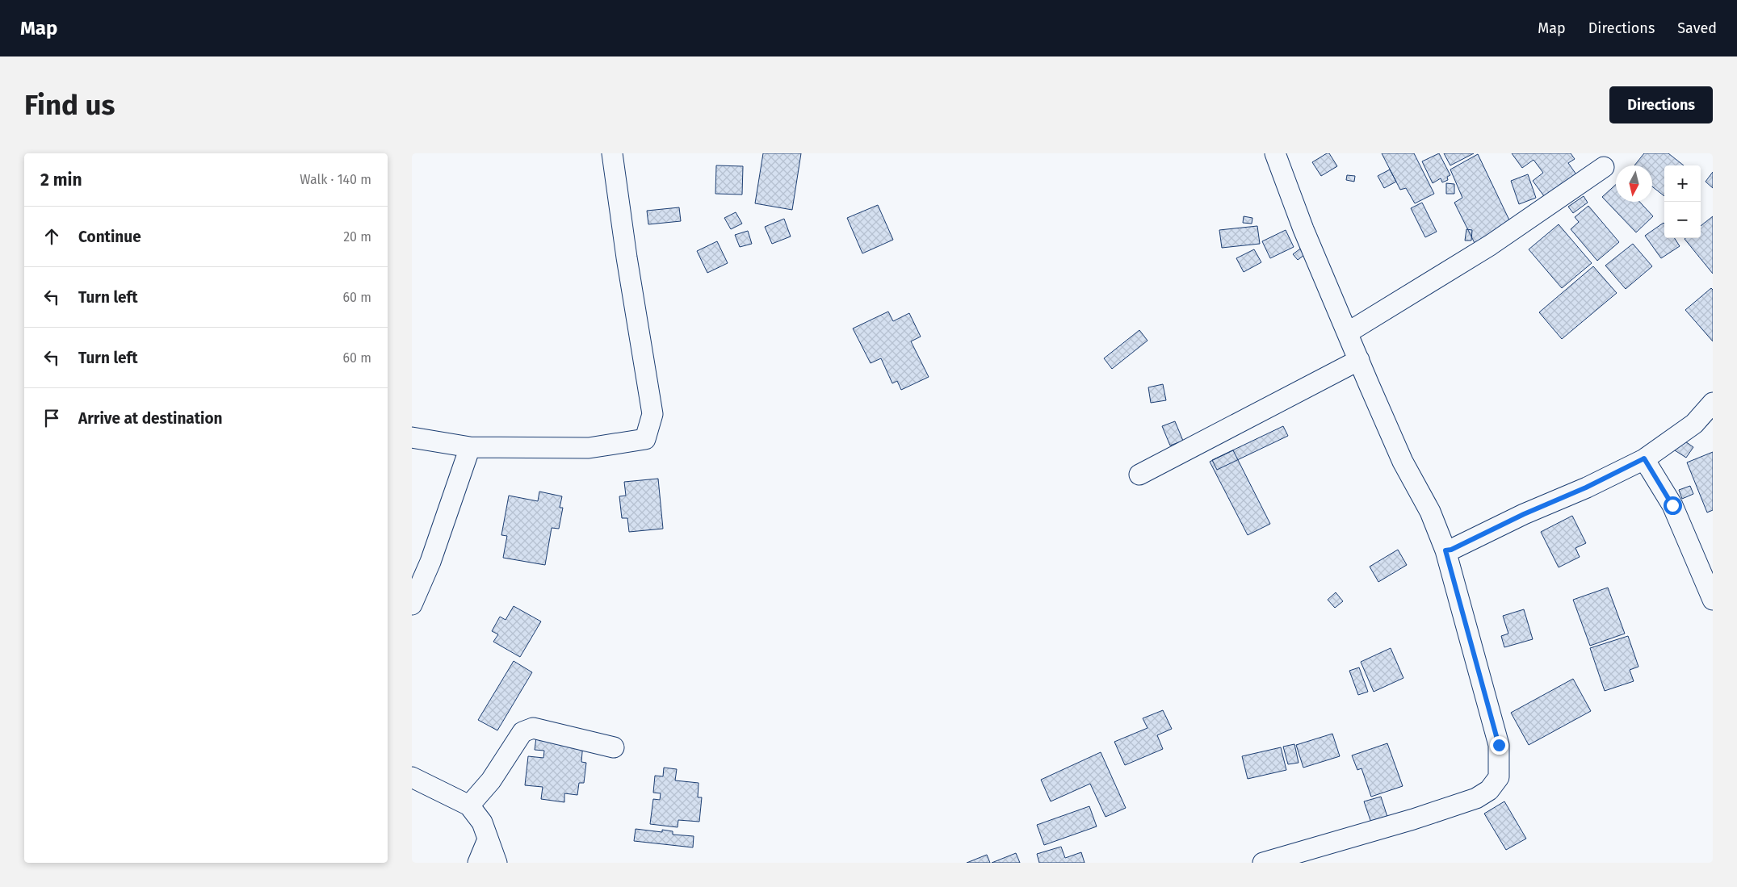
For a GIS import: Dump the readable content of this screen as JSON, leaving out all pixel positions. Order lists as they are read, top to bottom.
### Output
{
  "north": "bottom",
  "page": {
    "header": "Map",
    "nav": ["Map", "Directions", "Saved"],
    "buttons": "Directions",
    "title": "Find us",
    "heading": ["2 min", "Walk · 140 m"],
    "map_buttons": ["+", "−"],
    "list": [
      ["Continue", "20 m"],
      ["Turn left", "60 m"],
      ["Turn left", "60 m"],
      "Arrive at destination"
    ]
  }
}
